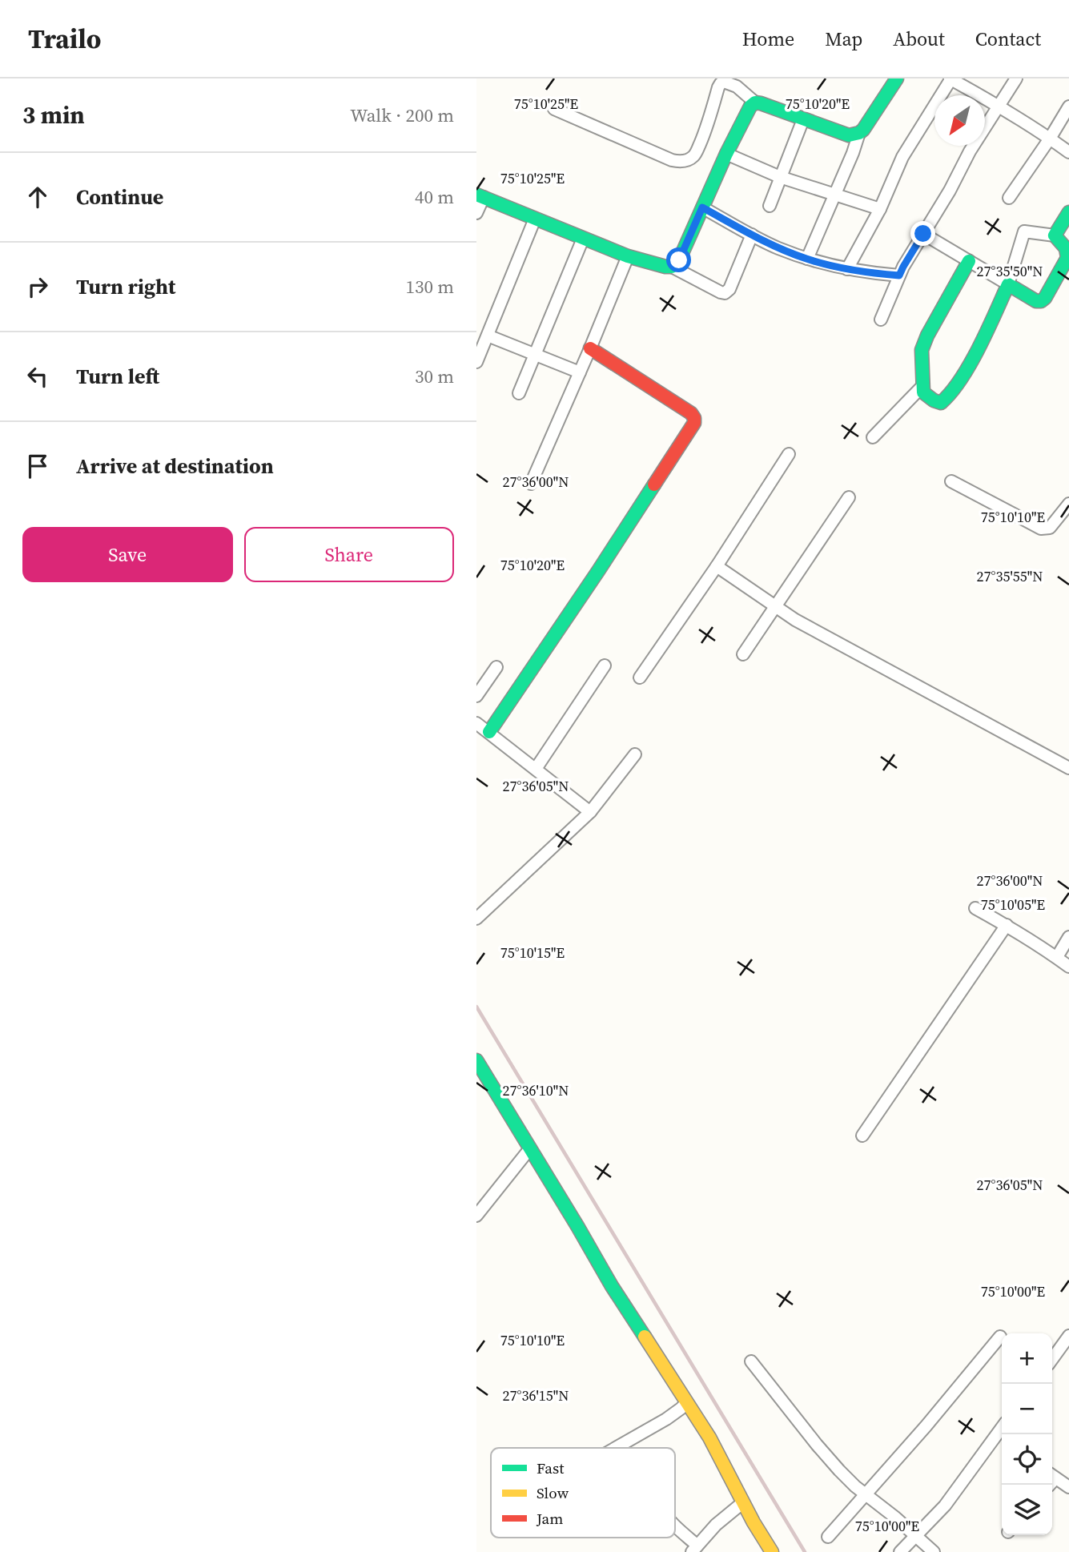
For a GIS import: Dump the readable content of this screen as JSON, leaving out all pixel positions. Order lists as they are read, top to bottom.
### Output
{
  "legend": ["Fast", "Slow", "Jam"],
  "north": "bottom left",
  "page": {
    "header": "Trailo",
    "nav": [
      "Home",
      "Map",
      "About",
      "Contact"
    ],
    "heading": ["3 min", "Walk · 200 m"],
    "list": [
      ["Continue", "40 m"],
      ["Turn right", "130 m"],
      ["Turn left", "30 m"],
      "Arrive at destination"
    ],
    "buttons": ["Save", "Share"],
    "map_buttons": ["+", "−"]
  },
  "coordinates": [
    "75°10'25\"E",
    "75°10'20\"E",
    "27°35'50\"N",
    "27°36'00\"N",
    "75°10'10\"E",
    "27°35'55\"N",
    "27°36'05\"N",
    "75°10'05\"E",
    "75°10'15\"E",
    "27°36'10\"N",
    "75°10'00\"E",
    "27°36'15\"N"
  ]
}
